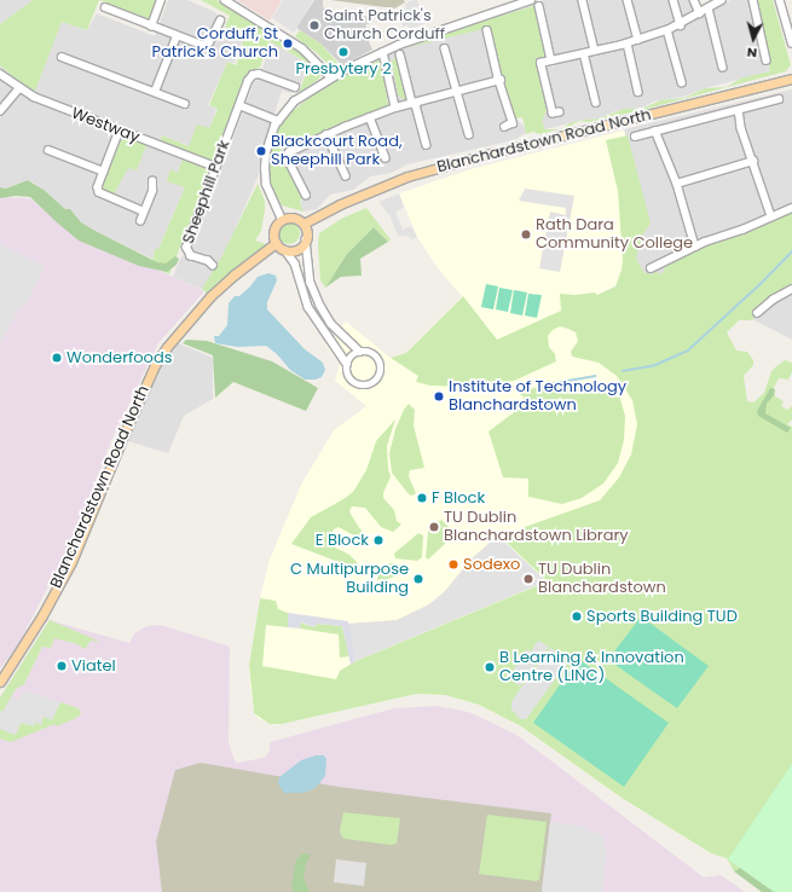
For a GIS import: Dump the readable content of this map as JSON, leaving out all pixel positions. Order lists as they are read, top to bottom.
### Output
{
  "streets": {
    "main road": ["Blanchardstown Road North"],
    "street": ["Westway", "Sheephill Park"]
  },
  "crossings": [
    ["Westway", "Sheephill Park"]
  ],
  "places": [
    "Saint Patrick's Church Corduff",
    "Corduff, St Patrick’s Church",
    "Presbytery 2",
    "Blackcourt Road, Sheephill Park",
    "Rath Dara Community College",
    "Wonderfoods",
    "Institute of Technology Blanchardstown",
    "F Block",
    "TU Dublin Blanchardstown Library",
    "E Block",
    "Sodexo",
    "C Multipurpose Building",
    "TU Dublin Blanchardstown",
    "Sports Building TUD",
    "Viatel",
    "B Learning & Innovation Centre (LINC)"
  ],
  "north": "bottom"
}
